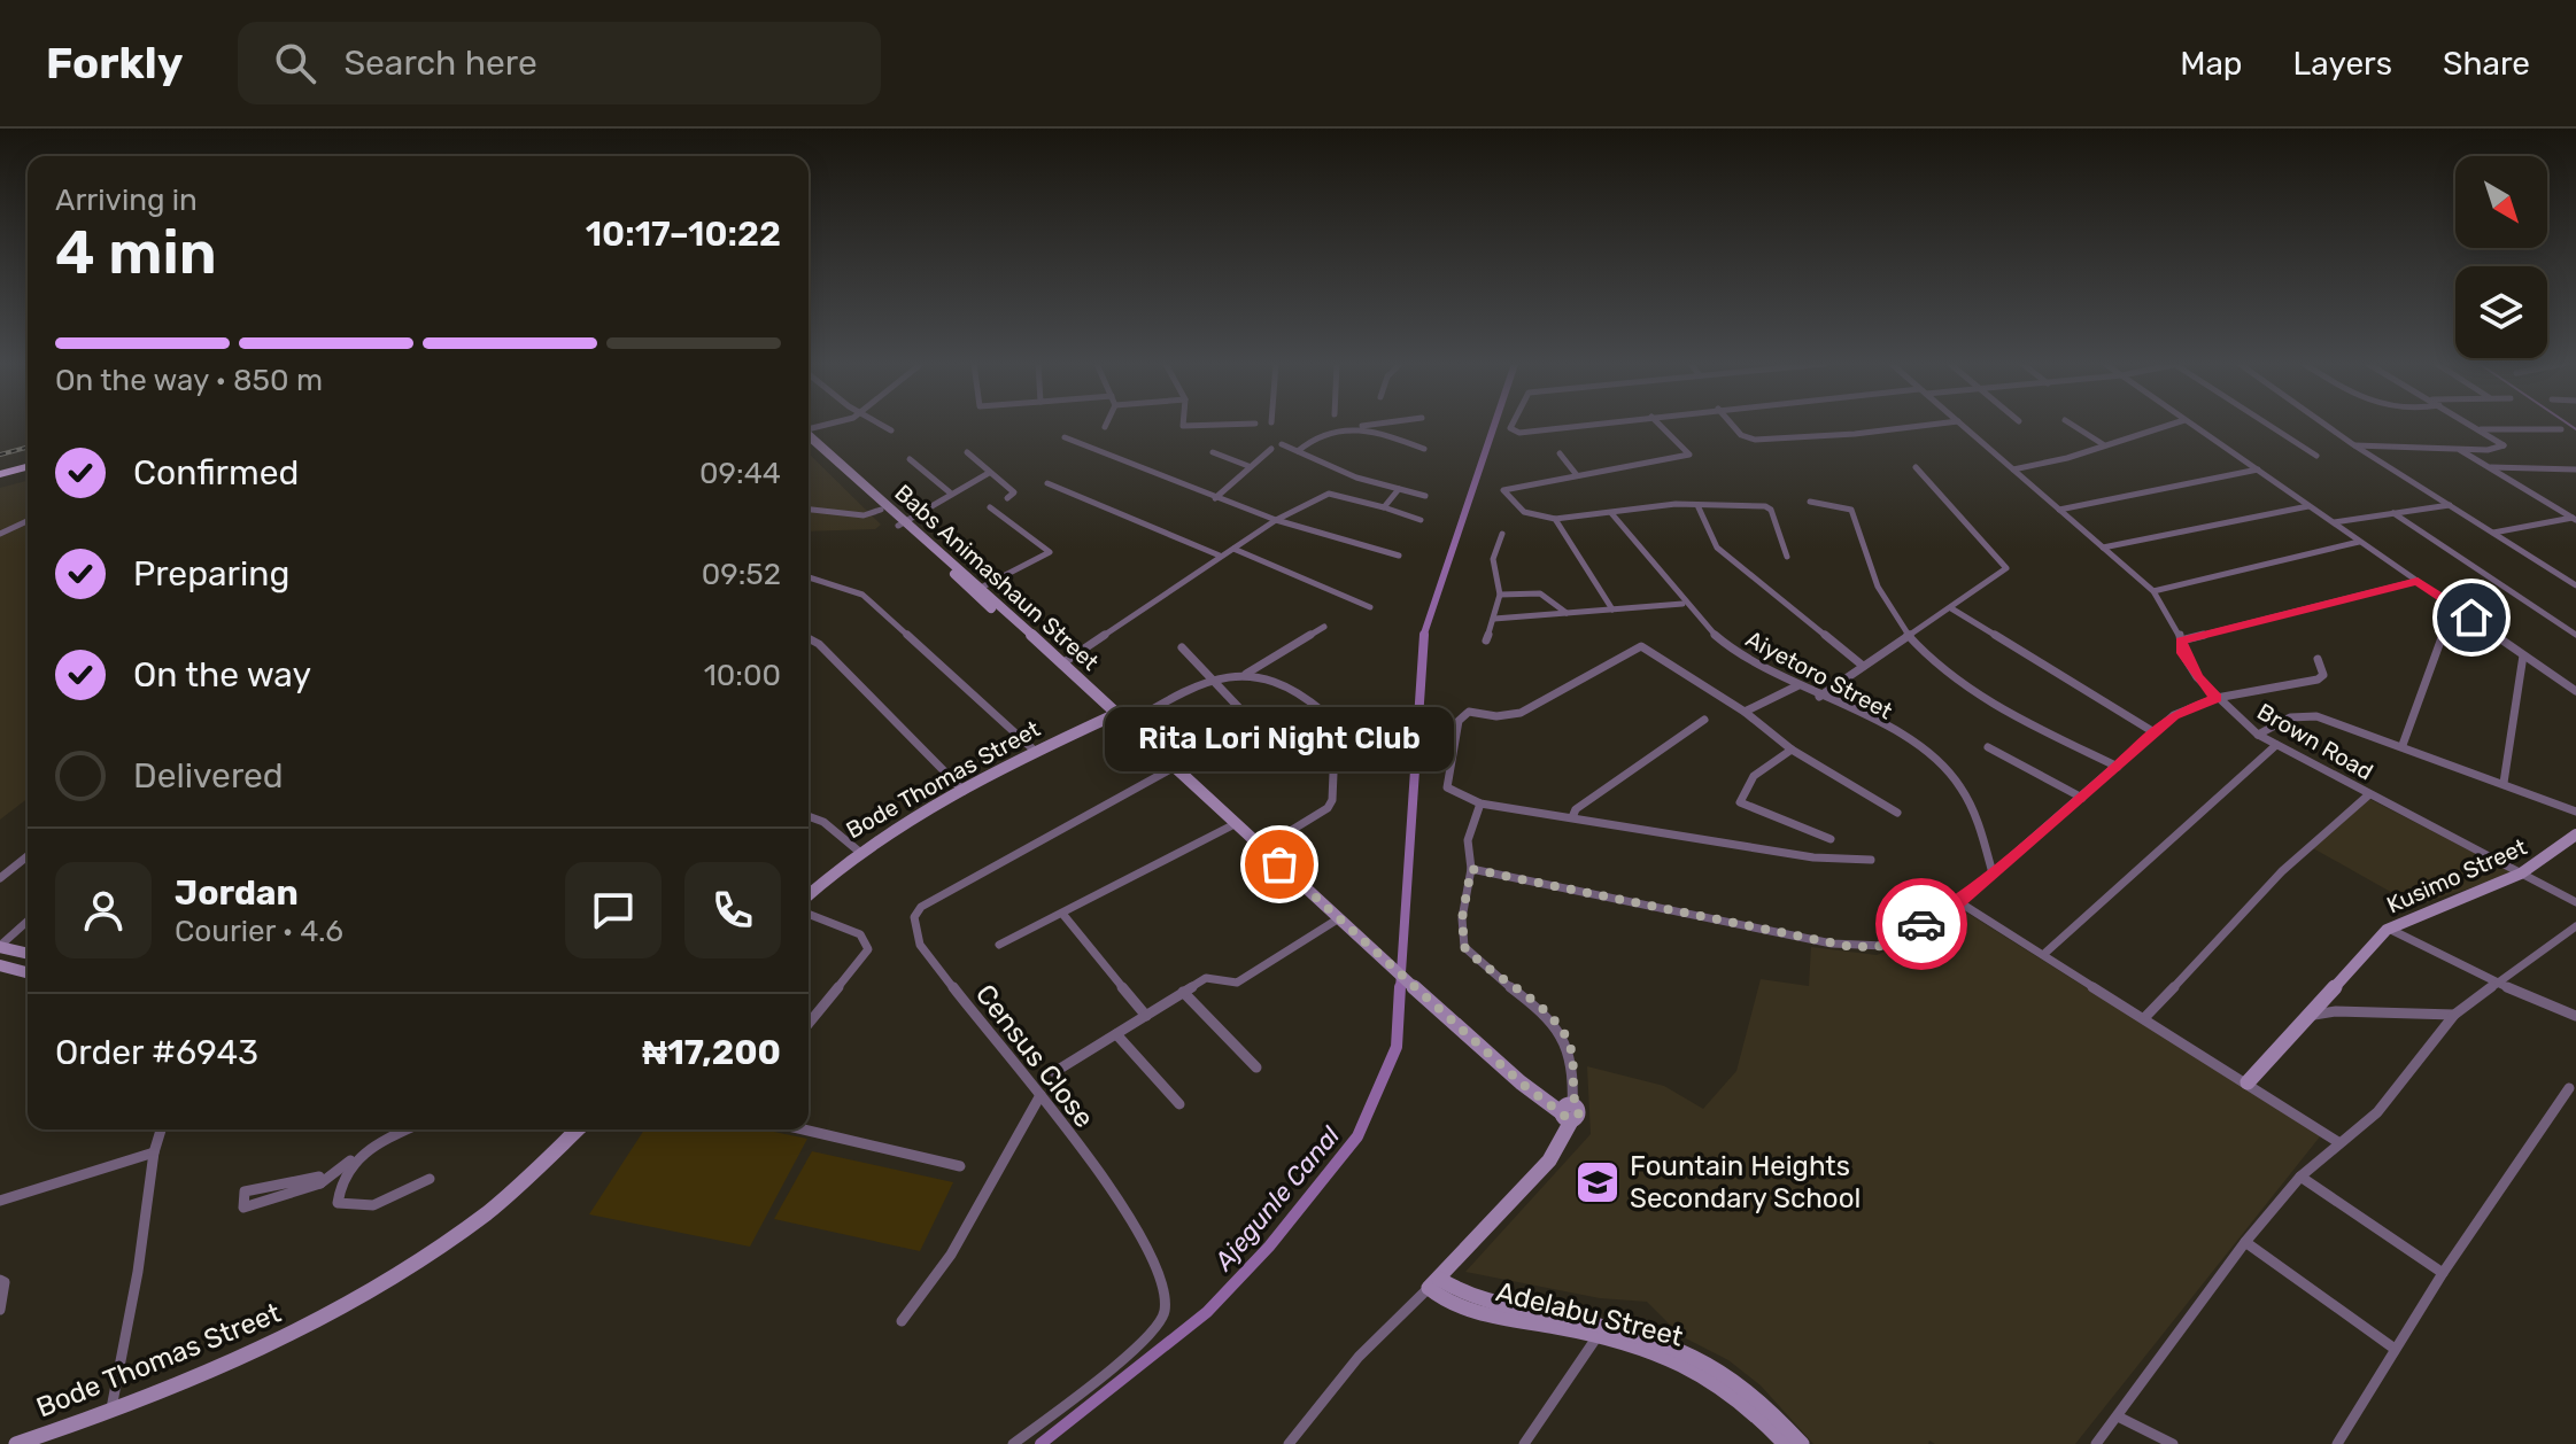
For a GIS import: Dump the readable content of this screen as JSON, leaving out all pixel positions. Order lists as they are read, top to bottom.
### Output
{
  "streets": {
    "main road": [
      "Babs Animashaun Street",
      "Bode Thomas Street",
      "Kusimo Street",
      "Adelabu Street"
    ],
    "street": ["Aiyetoro Street", "Brown Road", "Census Close"]
  },
  "crossings": [
    ["Babs Animashaun Street", "Bode Thomas Street"],
    ["Babs Animashaun Street", "Census Close"],
    ["Brown Road", "Kusimo Street"]
  ],
  "water": ["Ajegunle Canal"],
  "places": {
    "other": ["Rita Lori Night Club"],
    "school or university": ["Fountain Heights Secondary School"]
  },
  "north": "bottom right",
  "page": {
    "header": "Forkly",
    "search": "Search here",
    "nav": ["Map", "Layers", "Share"],
    "heading": ["4 min", "Arriving in", "10:17–10:22"],
    "panel": [
      "Jordan",
      "Courier · 4.6",
      "Order #6943",
      "₦17,200"
    ],
    "bar": "On the way · 850 m",
    "list": [
      ["Confirmed", "09:44"],
      ["Preparing", "09:52"],
      ["On the way", "10:00"],
      "Delivered"
    ],
    "bubble": "Rita Lori Night Club"
  }
}
